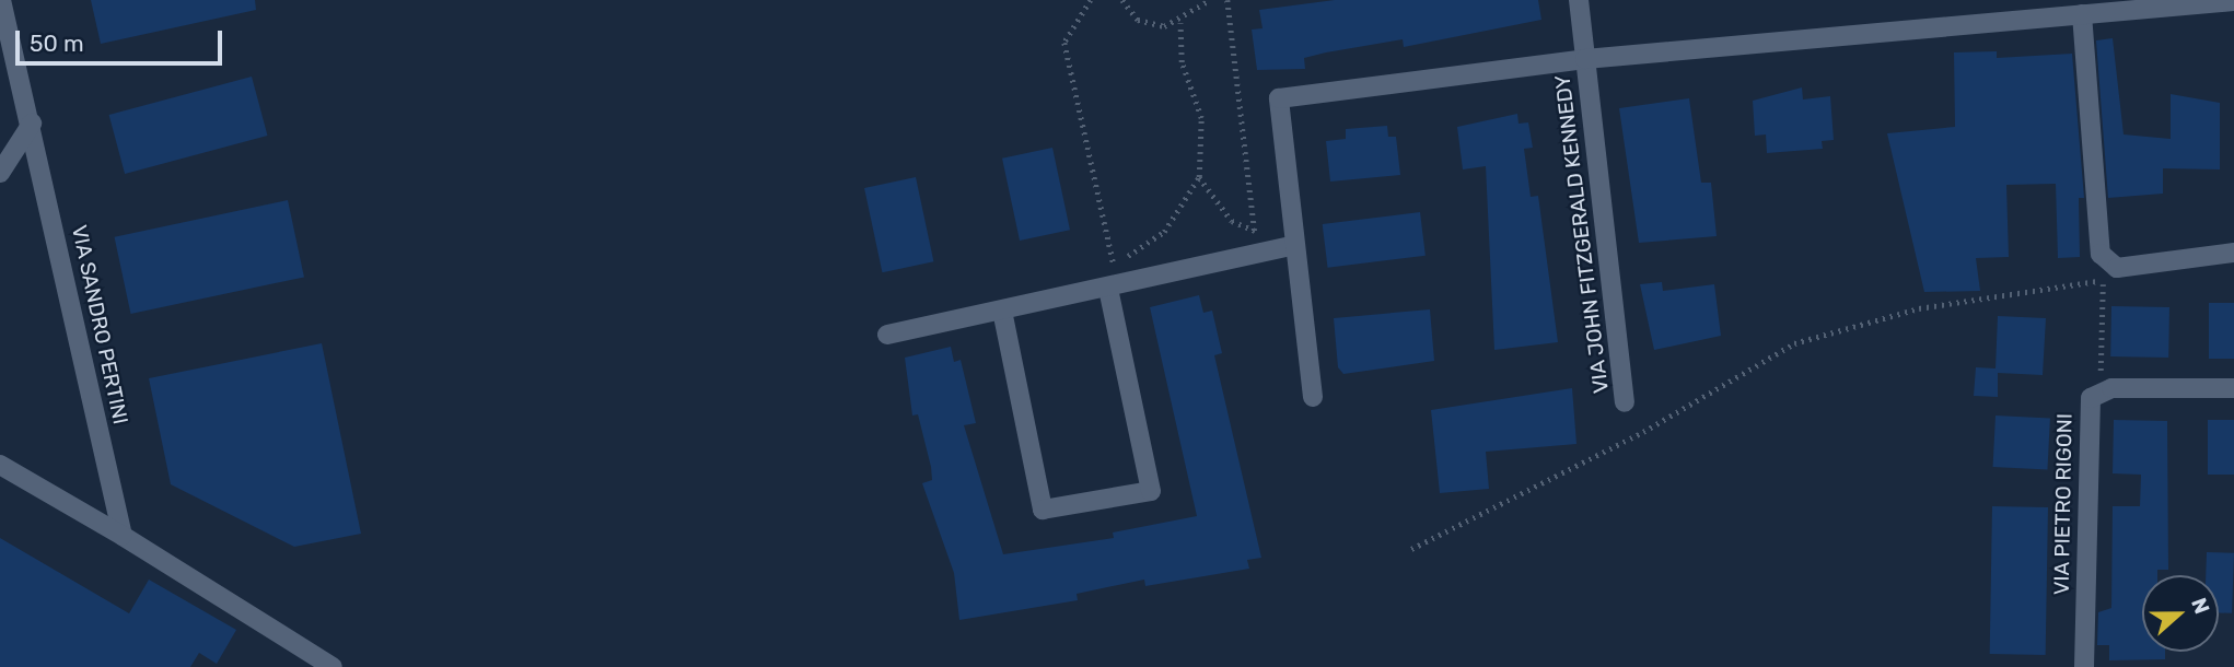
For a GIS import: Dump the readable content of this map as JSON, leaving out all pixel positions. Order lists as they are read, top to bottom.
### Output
{
  "streets": {
    "street": ["VIA JOHN FITZGERALD KENNEDY", "VIA SANDRO PERTINI", "VIA PIETRO RIGONI"]
  },
  "scale_bar": "50 m",
  "north": "right"
}
